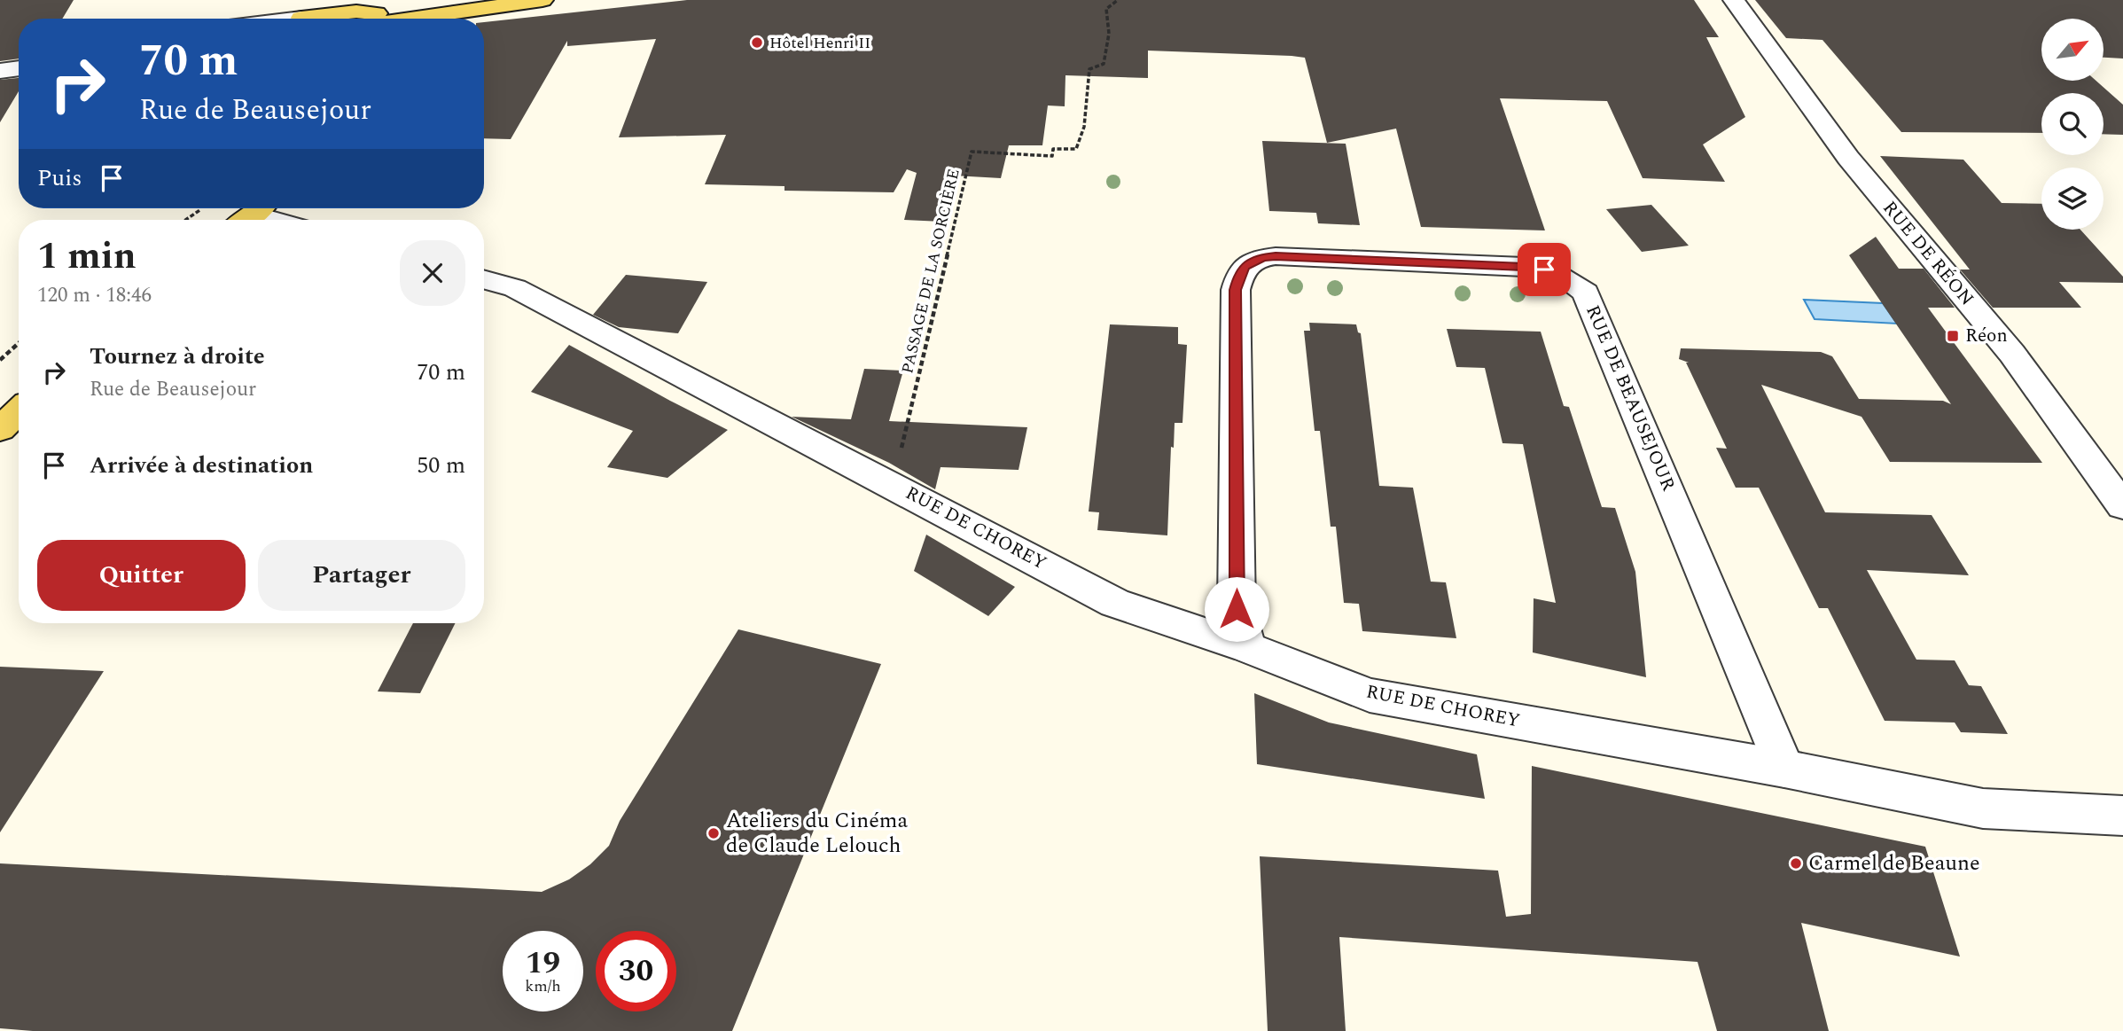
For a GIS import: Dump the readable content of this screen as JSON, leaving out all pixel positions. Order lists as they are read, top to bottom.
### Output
{
  "streets": {
    "street": ["RUE DE RÉON", "RUE DE BEAUSEJOUR", "RUE DE CHOREY"],
    "path": ["PASSAGE DE LA SORCIÈRE"]
  },
  "crossings": [
    ["PASSAGE DE LA SORCIÈRE", "RUE DE CHOREY"],
    ["RUE DE BEAUSEJOUR", "RUE DE CHOREY"]
  ],
  "places": {
    "other": ["Hôtel Henri II", "Ateliers du Cinéma de Claude Lelouch", "Carmel de Beaune"],
    "transit": ["Réon"]
  },
  "north": "top right",
  "page": {
    "turn": ["70 m", "Rue de Beausejour"],
    "then": "Puis",
    "heading": ["1 min", "120 m · 18:46"],
    "list": [
      {
        "name": "Tournez à droite",
        "note": "Rue de Beausejour",
        "value": "70 m"
      },
      {
        "name": "Arrivée à destination",
        "value": "50 m"
      }
    ],
    "buttons": ["Quitter", "Partager"],
    "speed": "19 km/h",
    "limit": "30"
  }
}
